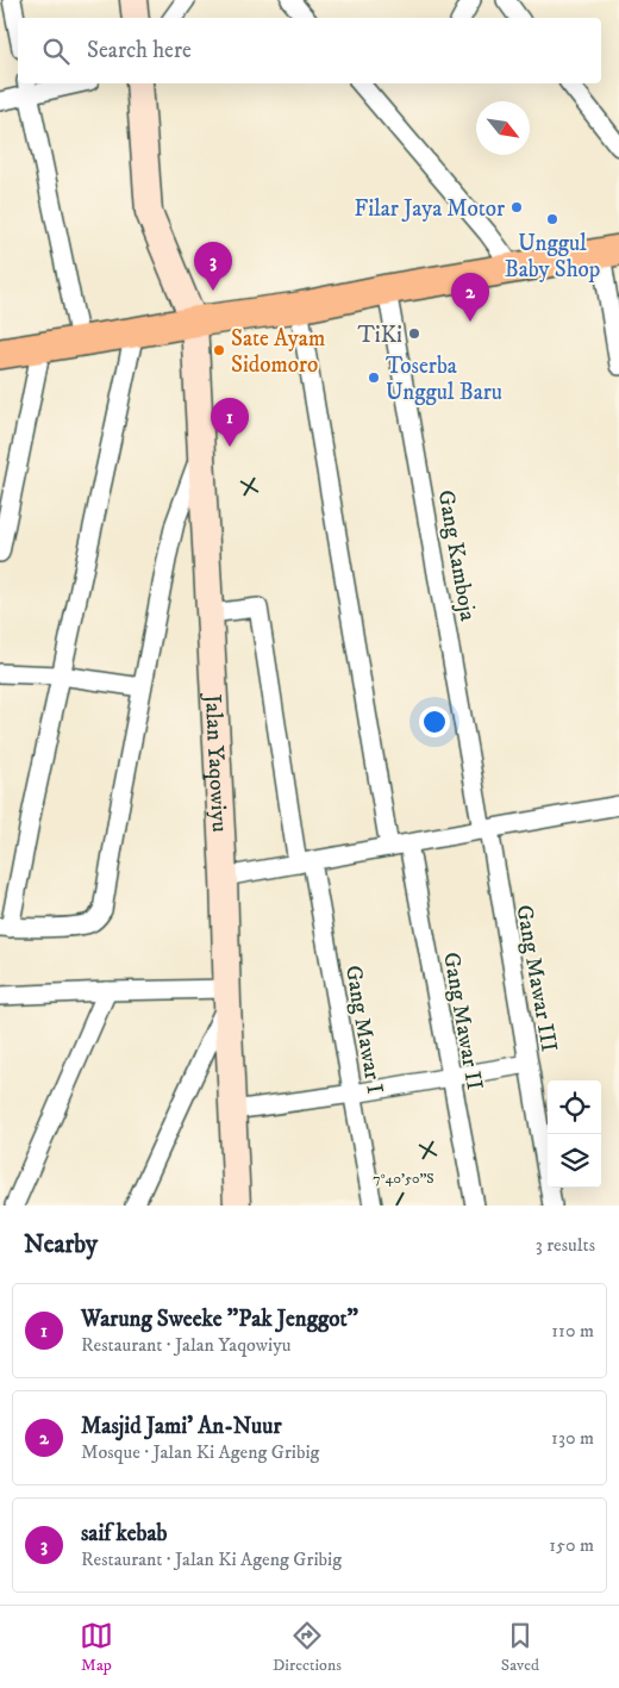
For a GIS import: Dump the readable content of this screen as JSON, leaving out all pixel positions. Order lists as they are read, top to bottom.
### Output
{
  "streets": {
    "street": [
      "Gang Kamboja",
      "Jalan Yaqowiyu",
      "Gang Mawar III",
      "Gang Mawar II",
      "Gang Mawar I"
    ]
  },
  "crossings": [
    ["Gang Kamboja", "Gang Mawar III"],
    ["Jalan Yaqowiyu", "Gang Mawar I"]
  ],
  "places": [
    "Filar Jaya Motor",
    "Unggul Baby Shop",
    "TiKi",
    "Sate Ayam Sidomoro",
    "Toserba Unggul Baru"
  ],
  "north": "bottom right",
  "page": {
    "search": "Search here",
    "pins": ["3", "2", "1"],
    "heading": ["Nearby", "3 results"],
    "list": [
      {
        "mark": "1",
        "name": "Warung Sweeke \"Pak Jenggot\"",
        "note": "Restaurant · Jalan Yaqowiyu",
        "value": "110 m"
      },
      {
        "mark": "2",
        "name": "Masjid Jami' An-Nuur",
        "note": "Mosque · Jalan Ki Ageng Gribig",
        "value": "130 m"
      },
      {
        "mark": "3",
        "name": "saif kebab",
        "note": "Restaurant · Jalan Ki Ageng Gribig",
        "value": "150 m"
      }
    ],
    "nav": ["Map", "Directions", "Saved"]
  },
  "coordinates": ["7°40'50\"S"]
}
